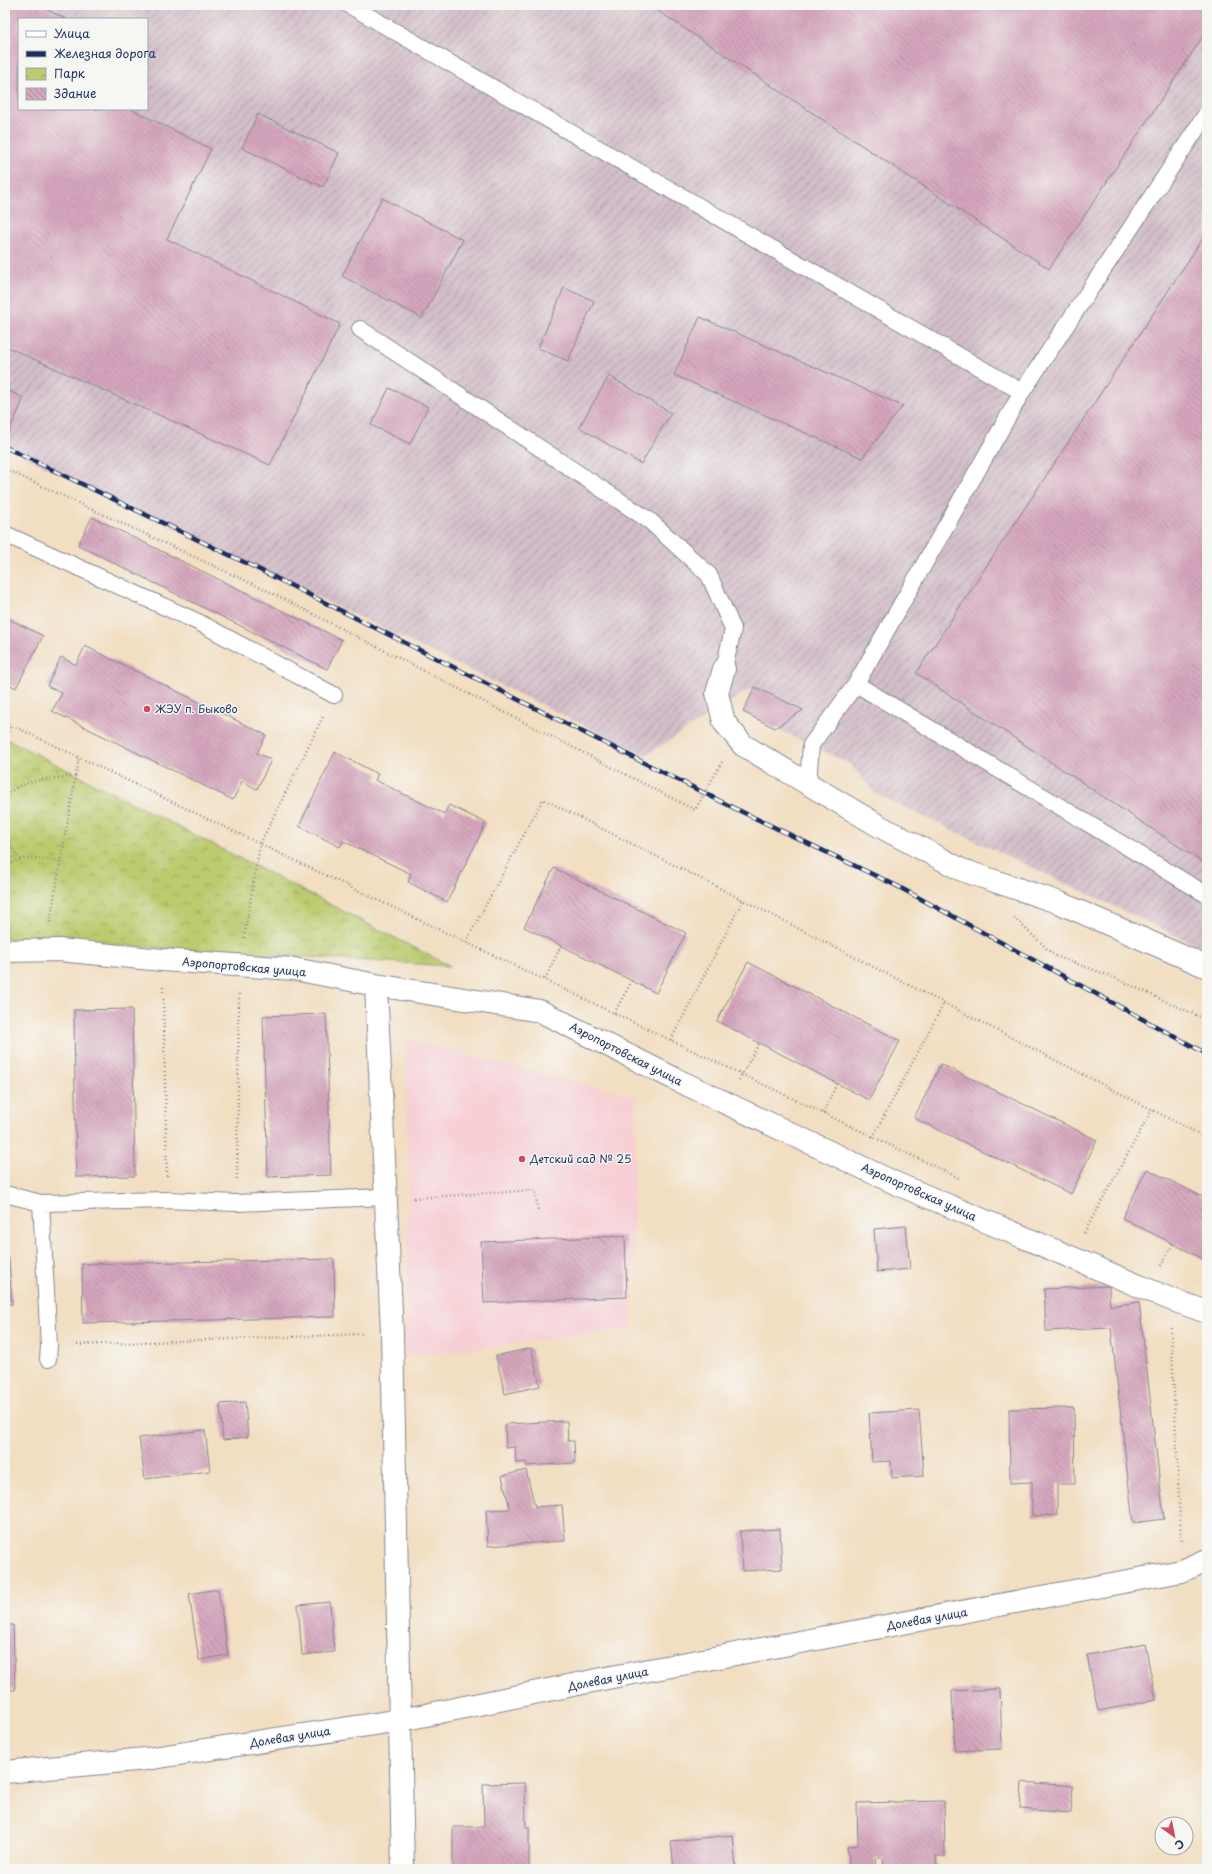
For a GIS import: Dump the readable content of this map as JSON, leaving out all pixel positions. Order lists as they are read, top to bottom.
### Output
{
  "streets": {
    "street": ["Аэропортовская улица", "Долевая улица"]
  },
  "places": ["ЖЭУ п. Быково", "Детский сад № 25"],
  "legend": [
    "Улица",
    "Железная дорога",
    "Парк",
    "Здание"
  ],
  "north": "bottom right"
}
